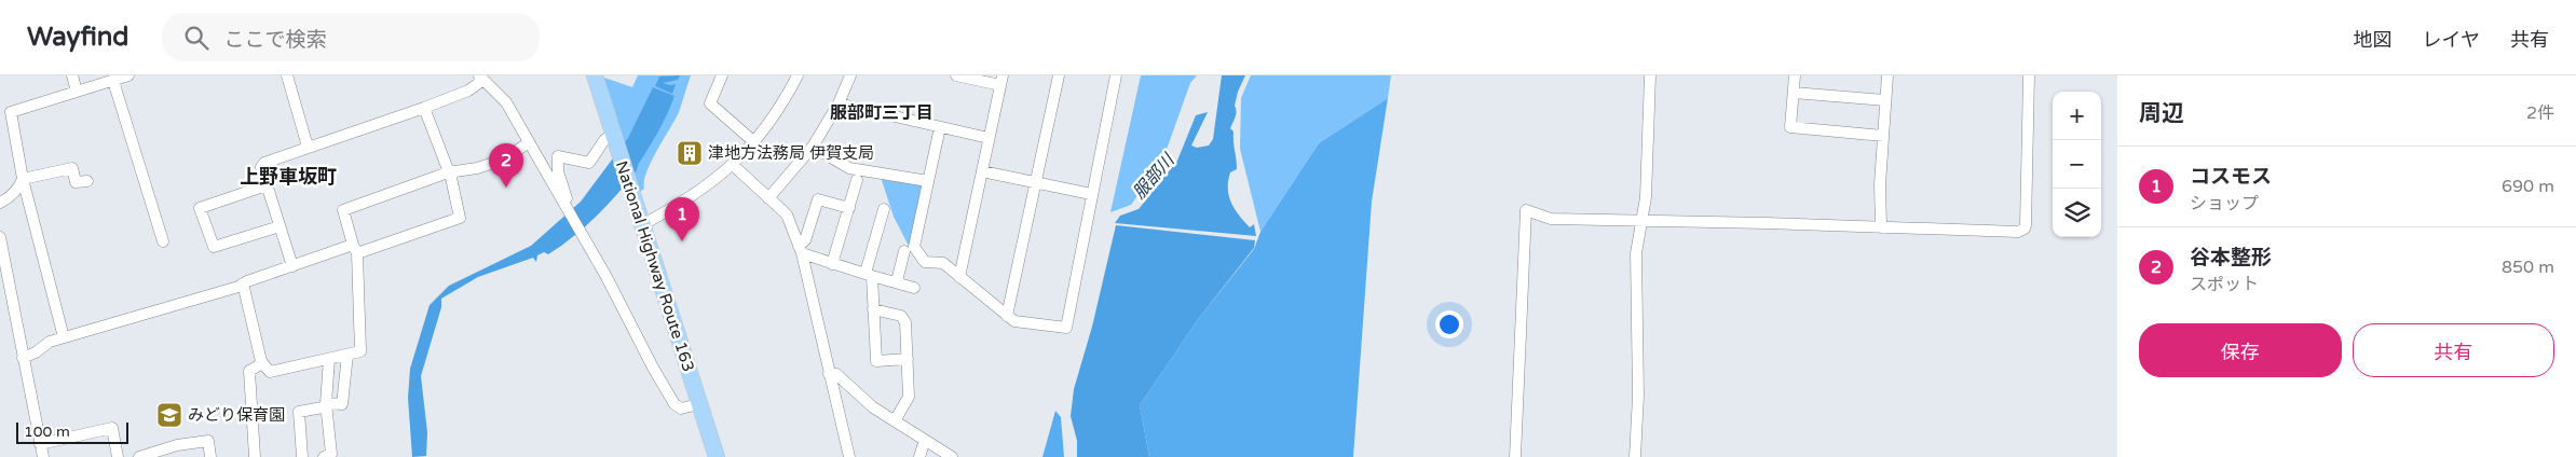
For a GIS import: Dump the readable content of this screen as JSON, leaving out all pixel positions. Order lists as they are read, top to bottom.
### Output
{
  "streets": {
    "highway": ["National Highway Route 163"]
  },
  "districts": ["服部町三丁目", "上野車坂町"],
  "water": ["服部川"],
  "places": {
    "building": ["津地方法務局 伊賀支局"],
    "school or university": ["みどり保育園"]
  },
  "scale_bar": "100 m",
  "page": {
    "header": "Wayfind",
    "search": "ここで検索",
    "nav": ["地図", "レイヤ", "共有"],
    "heading": ["周辺", "2件"],
    "map_buttons": ["+", "−"],
    "pins": ["2", "1"],
    "list": [
      {
        "mark": "1",
        "name": "コスモス",
        "note": "ショップ",
        "value": "690 m"
      },
      {
        "mark": "2",
        "name": "谷本整形",
        "note": "スポット",
        "value": "850 m"
      }
    ],
    "buttons": ["保存", "共有"],
    "scale": "100 m"
  }
}
